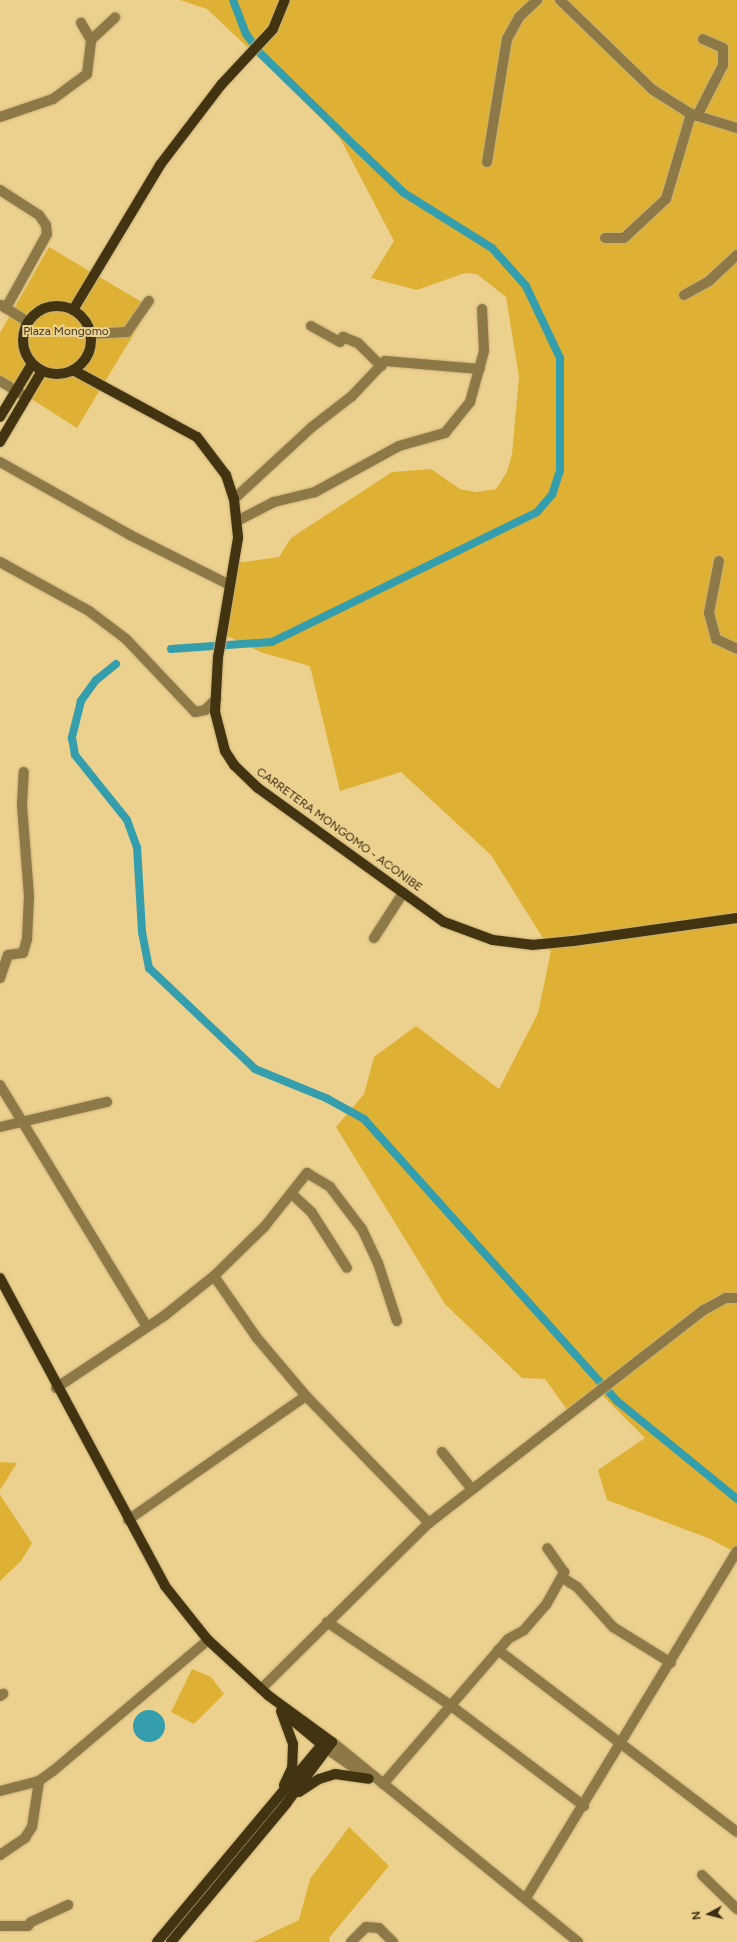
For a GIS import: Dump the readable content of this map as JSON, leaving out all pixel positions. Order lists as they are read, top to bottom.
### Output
{
  "streets": {
    "main road": ["CARRETERA MONGOMO - ACONIBE"]
  },
  "parks": ["Plaza Mongomo"],
  "north": "left"
}
